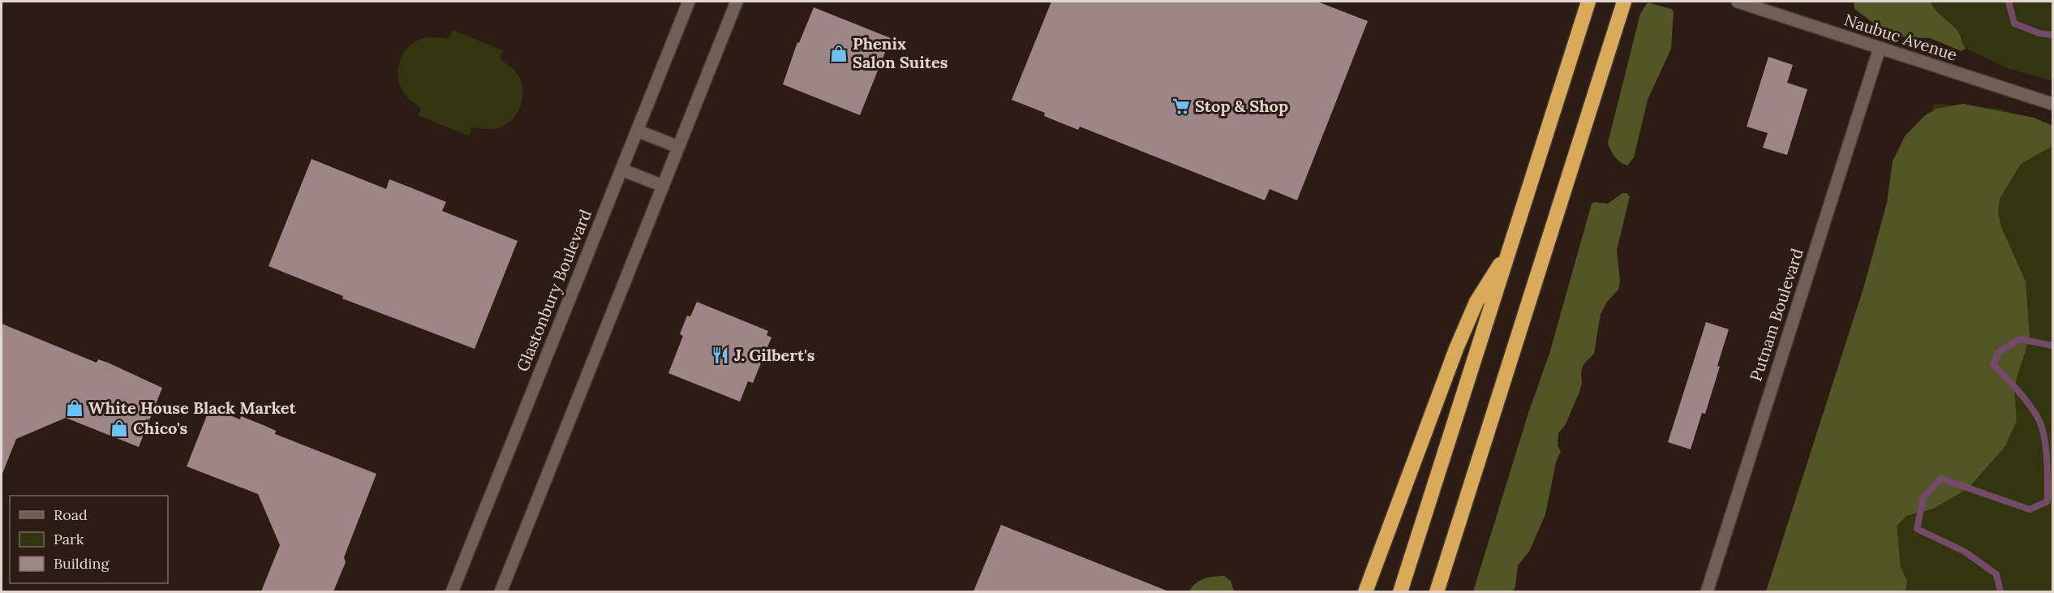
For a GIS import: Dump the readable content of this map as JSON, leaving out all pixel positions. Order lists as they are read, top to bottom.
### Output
{
  "streets": {
    "street": ["Naubuc Avenue", "Glastonbury Boulevard", "Putnam Boulevard"]
  },
  "crossings": [
    ["Naubuc Avenue", "Putnam Boulevard"]
  ],
  "places": {
    "shop": ["Phenix Salon Suites", "White House Black Market", "Chico's"],
    "supermarket": ["Stop & Shop"],
    "restaurant": ["J. Gilbert's"]
  },
  "legend": ["Road", "Park", "Building"]
}
